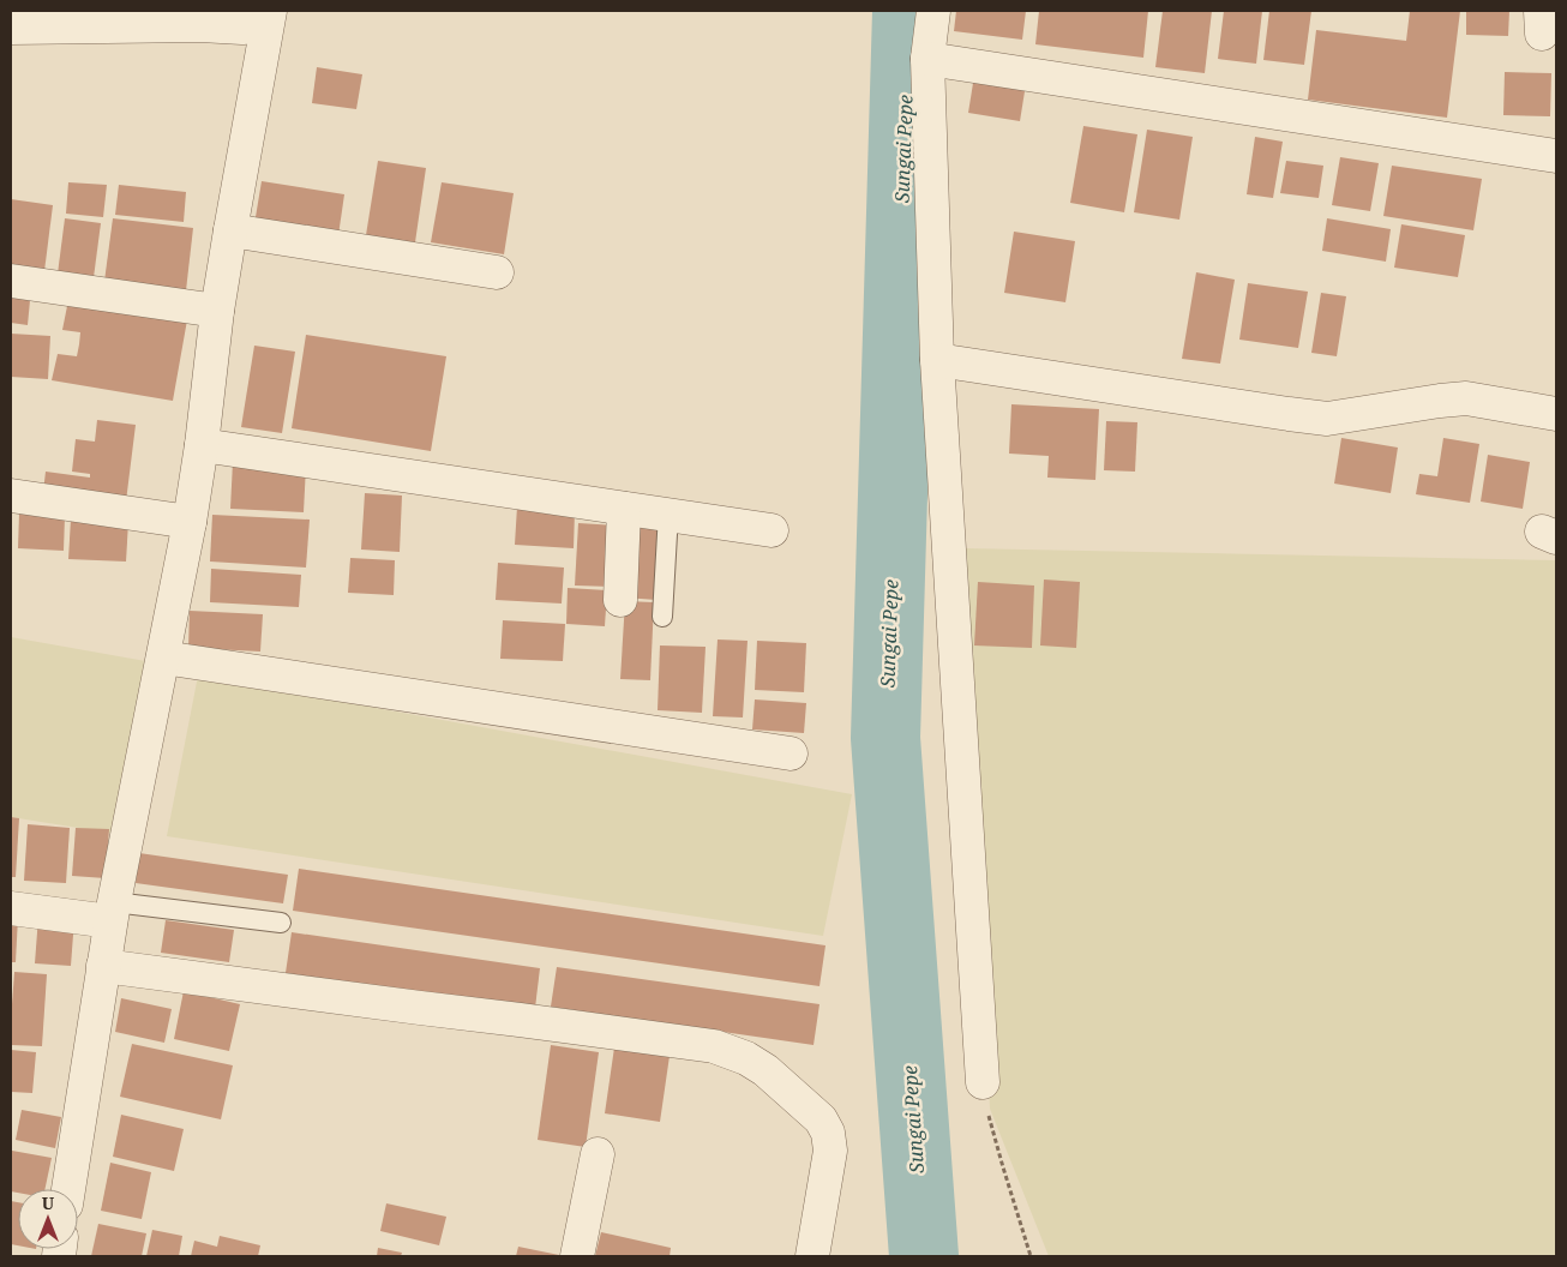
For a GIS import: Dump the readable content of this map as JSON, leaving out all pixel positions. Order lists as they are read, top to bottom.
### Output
{
  "water": ["Sungai Pepe"],
  "north": "top"
}
